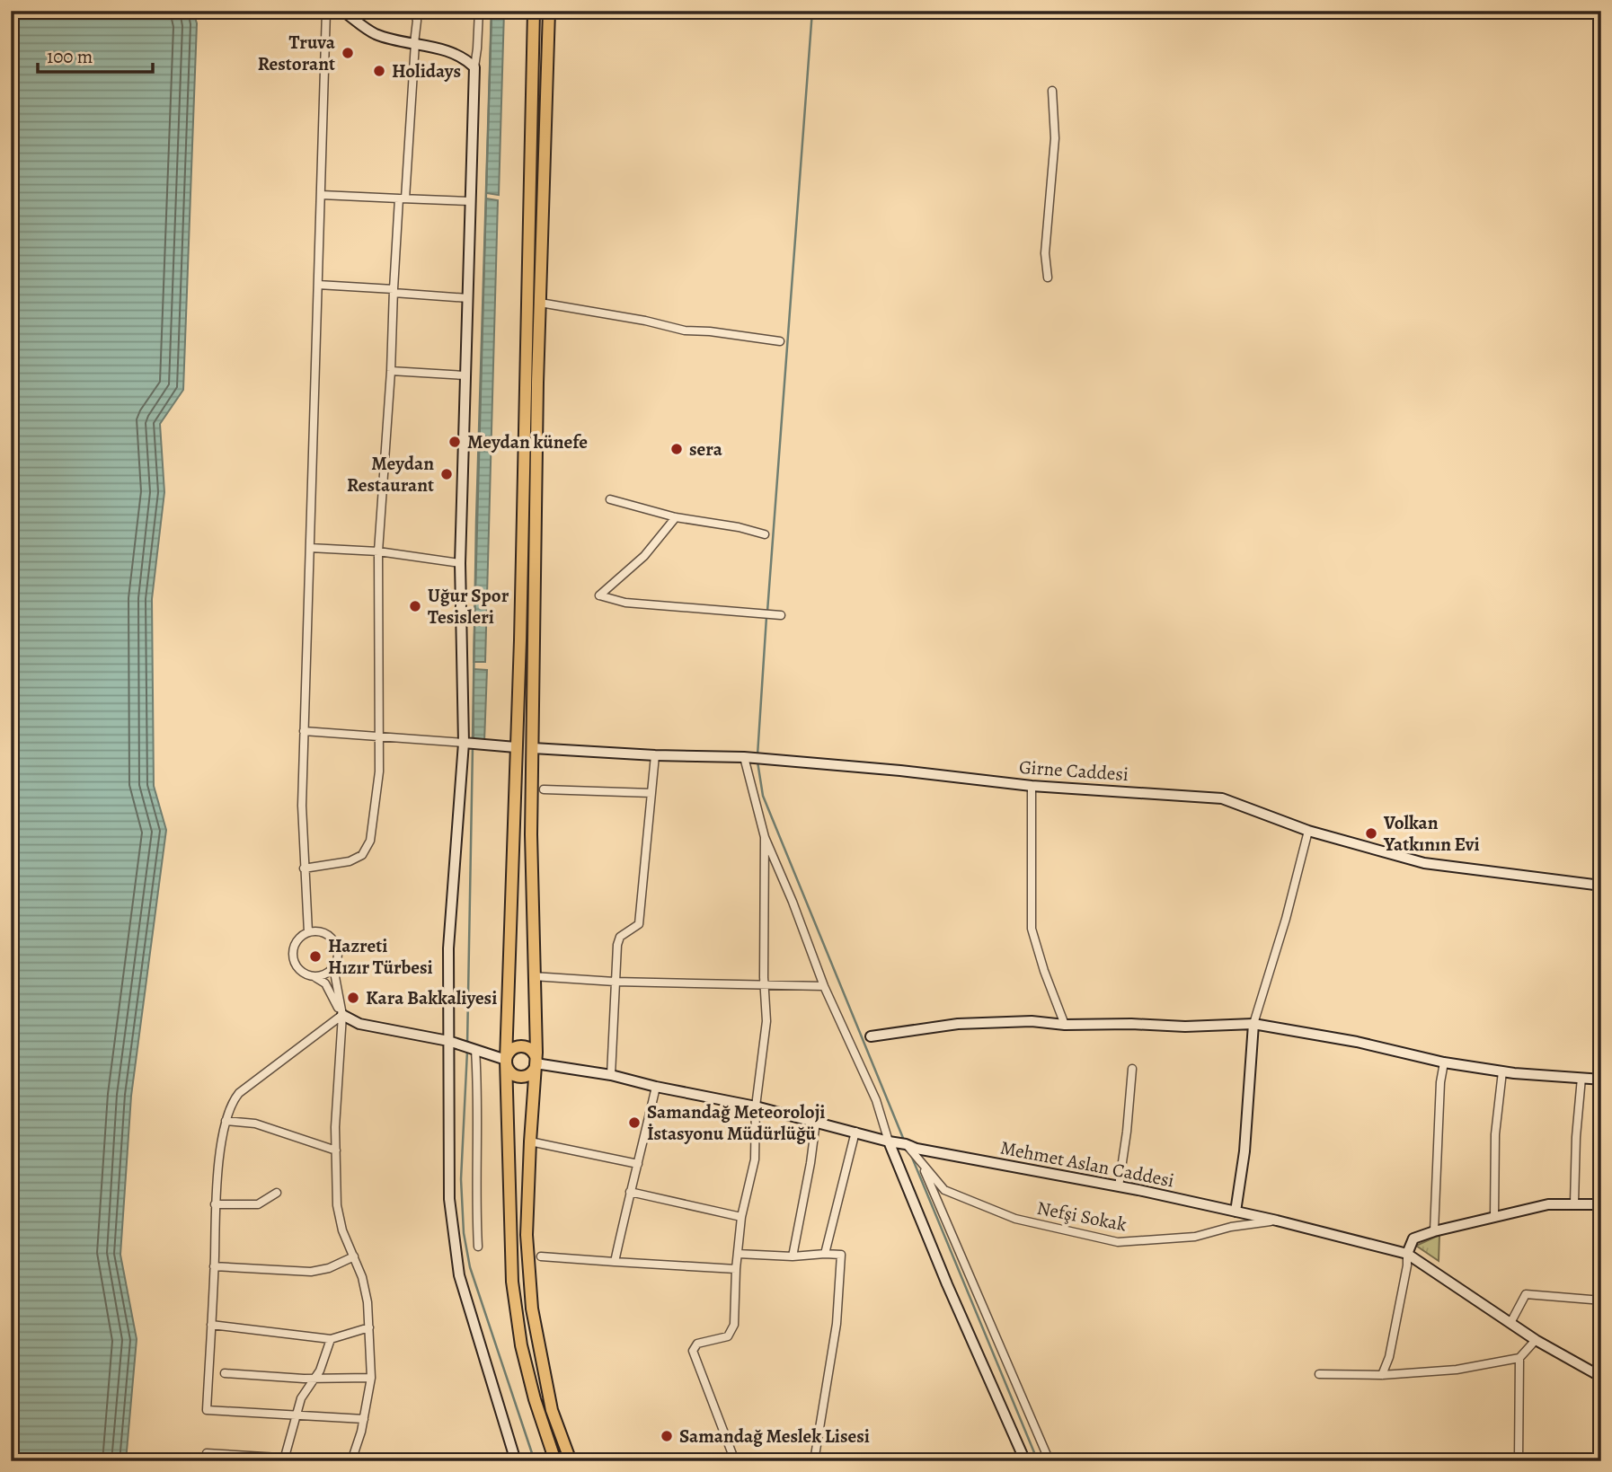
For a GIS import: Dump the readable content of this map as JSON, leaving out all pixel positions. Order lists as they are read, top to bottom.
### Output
{
  "streets": {
    "street": ["Girne Caddesi", "Mehmet Aslan Caddesi", "Nefşi Sokak"]
  },
  "crossings": [
    ["Mehmet Aslan Caddesi", "Nefşi Sokak"]
  ],
  "places": [
    "Truva Restorant",
    "Holidays",
    "Meydan künefe",
    "sera",
    "Meydan Restaurant",
    "Uğur Spor Tesisleri",
    "Volkan Yatkının Evi",
    "Hazreti Hızır Türbesi",
    "Kara Bakkaliyesi",
    "Samandağ Meteoroloji İstasyonu Müdürlüğü",
    "Samandağ Meslek Lisesi"
  ],
  "scale_bar": "100 m"
}
